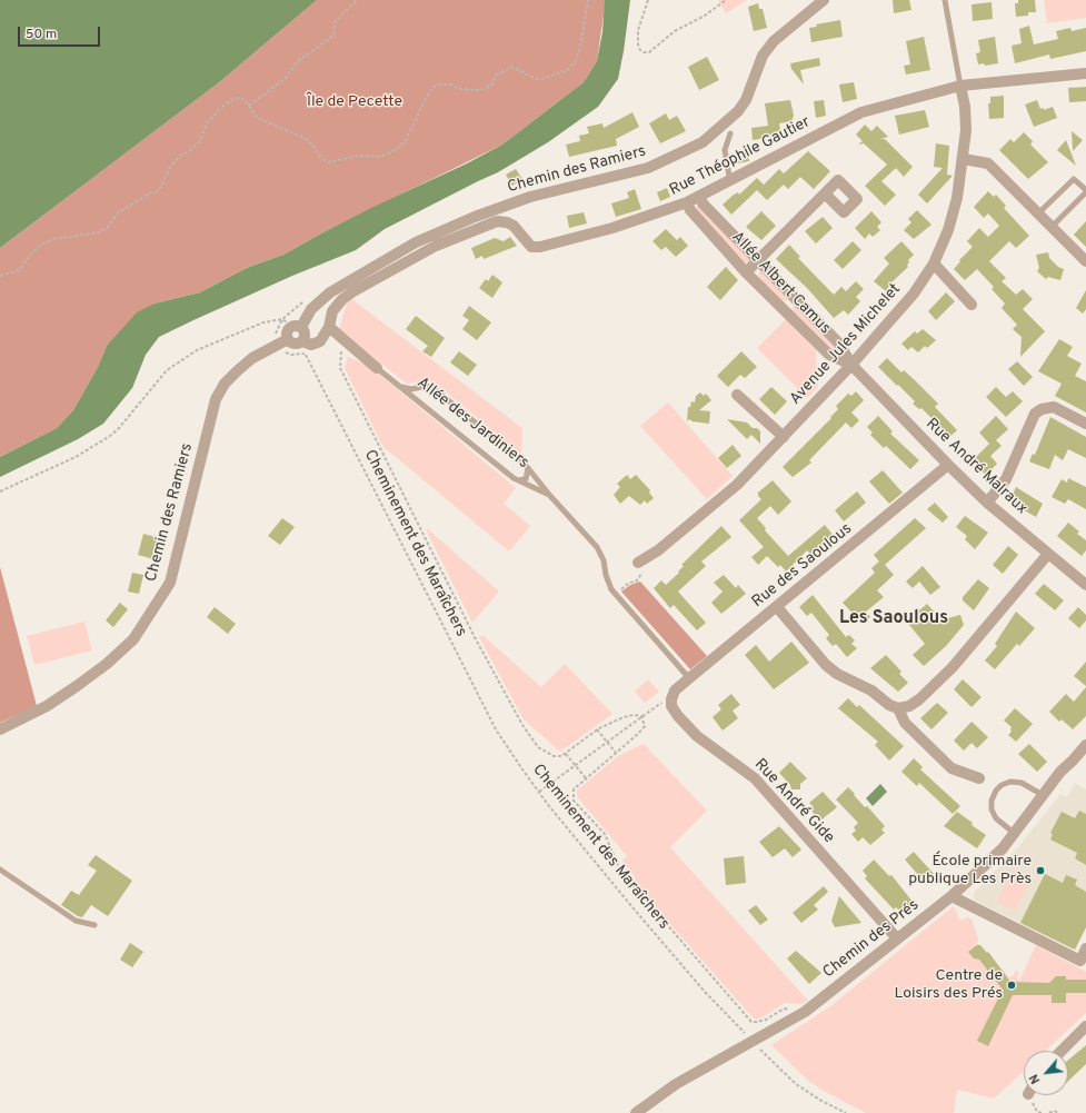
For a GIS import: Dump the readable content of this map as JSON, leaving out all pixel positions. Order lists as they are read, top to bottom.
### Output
{
  "streets": {
    "street": [
      "Rue Théophile Gautier",
      "Chemin des Ramiers",
      "Allée Albert Camus",
      "Avenue Jules Michelet",
      "Allée des Jardiniers",
      "Rue André Malraux",
      "Rue des Saoulous",
      "Rue André Gide",
      "Chemin des Prés"
    ],
    "path": ["Cheminement des Maraîchers"]
  },
  "crossings": [
    ["Rue Théophile Gautier", "Allée Albert Camus"],
    ["Rue Théophile Gautier", "Avenue Jules Michelet"],
    ["Rue Théophile Gautier", "Allée des Jardiniers"],
    ["Rue Théophile Gautier", "Cheminement des Maraîchers"],
    ["Allée Albert Camus", "Avenue Jules Michelet"],
    ["Allée Albert Camus", "Rue André Malraux"],
    ["Avenue Jules Michelet", "Rue André Malraux"],
    ["Allée des Jardiniers", "Rue des Saoulous"],
    ["Rue André Malraux", "Rue des Saoulous"],
    ["Cheminement des Maraîchers", "Chemin des Prés"],
    ["Rue des Saoulous", "Rue André Gide"],
    ["Rue André Gide", "Chemin des Prés"]
  ],
  "districts": ["Les Saoulous"],
  "parks": ["Île de Pecette"],
  "places": ["École primaire publique Les Près", "Centre de Loisirs des Prés"],
  "scale_bar": "50 m",
  "north": "bottom left"
}
